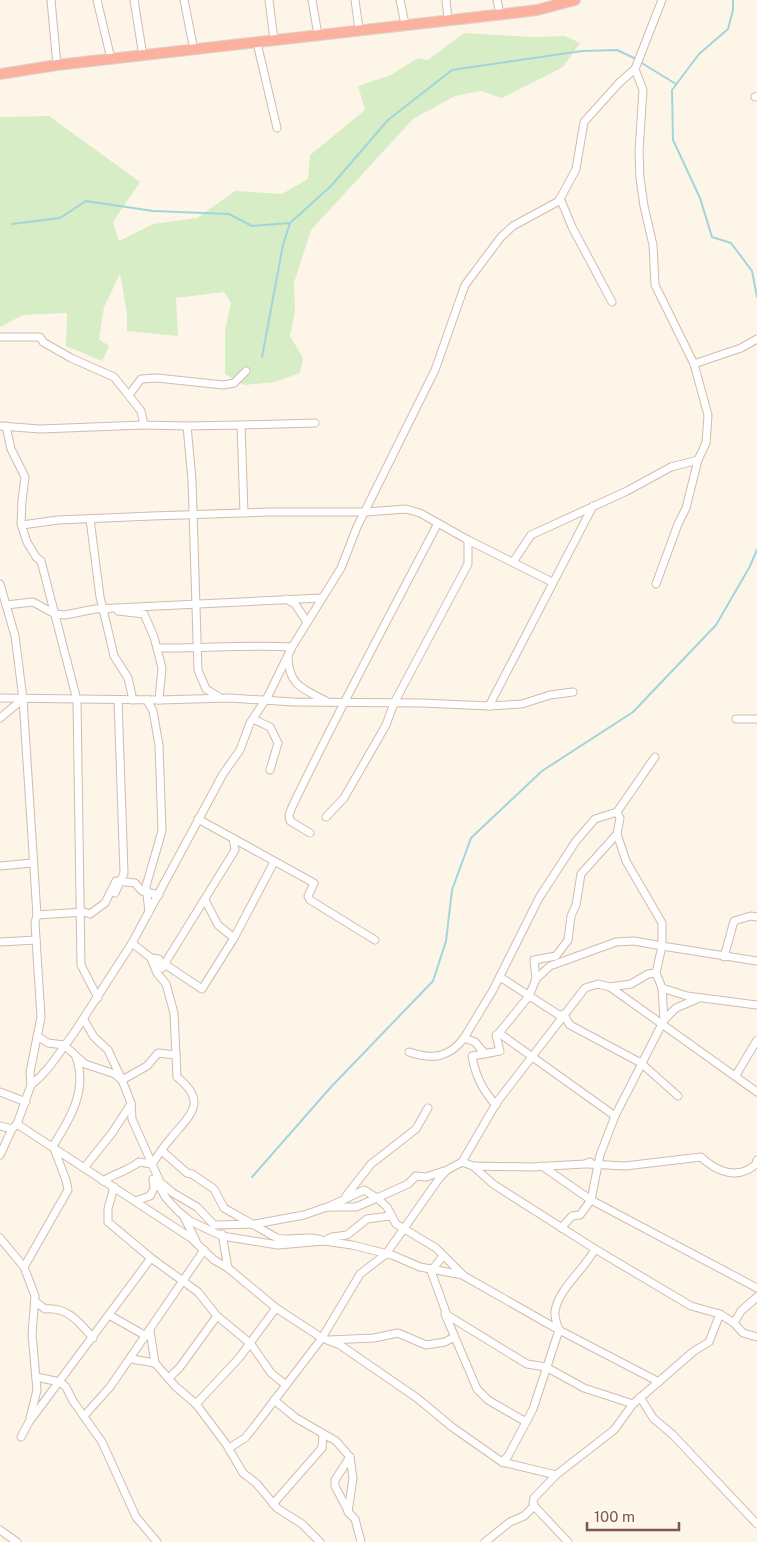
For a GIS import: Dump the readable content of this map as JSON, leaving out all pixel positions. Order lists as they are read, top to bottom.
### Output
{
  "scale_bar": "100 m"
}
